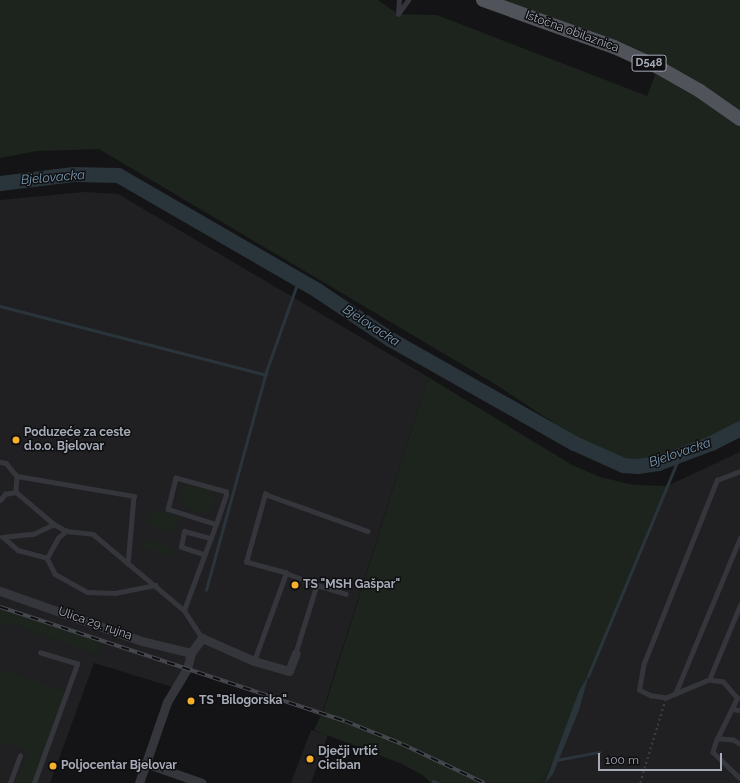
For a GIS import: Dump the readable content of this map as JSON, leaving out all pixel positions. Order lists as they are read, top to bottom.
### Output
{
  "streets": {
    "main road": ["Istočna obilaznica", "D548"],
    "street": ["Ulica 29. rujna"]
  },
  "water": ["Bjelovacka"],
  "places": [
    "Poduzeće za ceste d.o.o. Bjelovar",
    "TS \"MSH Gašpar\"",
    "TS \"Bilogorska\"",
    "Dječji vrtić Ciciban",
    "Poljocentar Bjelovar"
  ],
  "scale_bar": "100 m"
}
